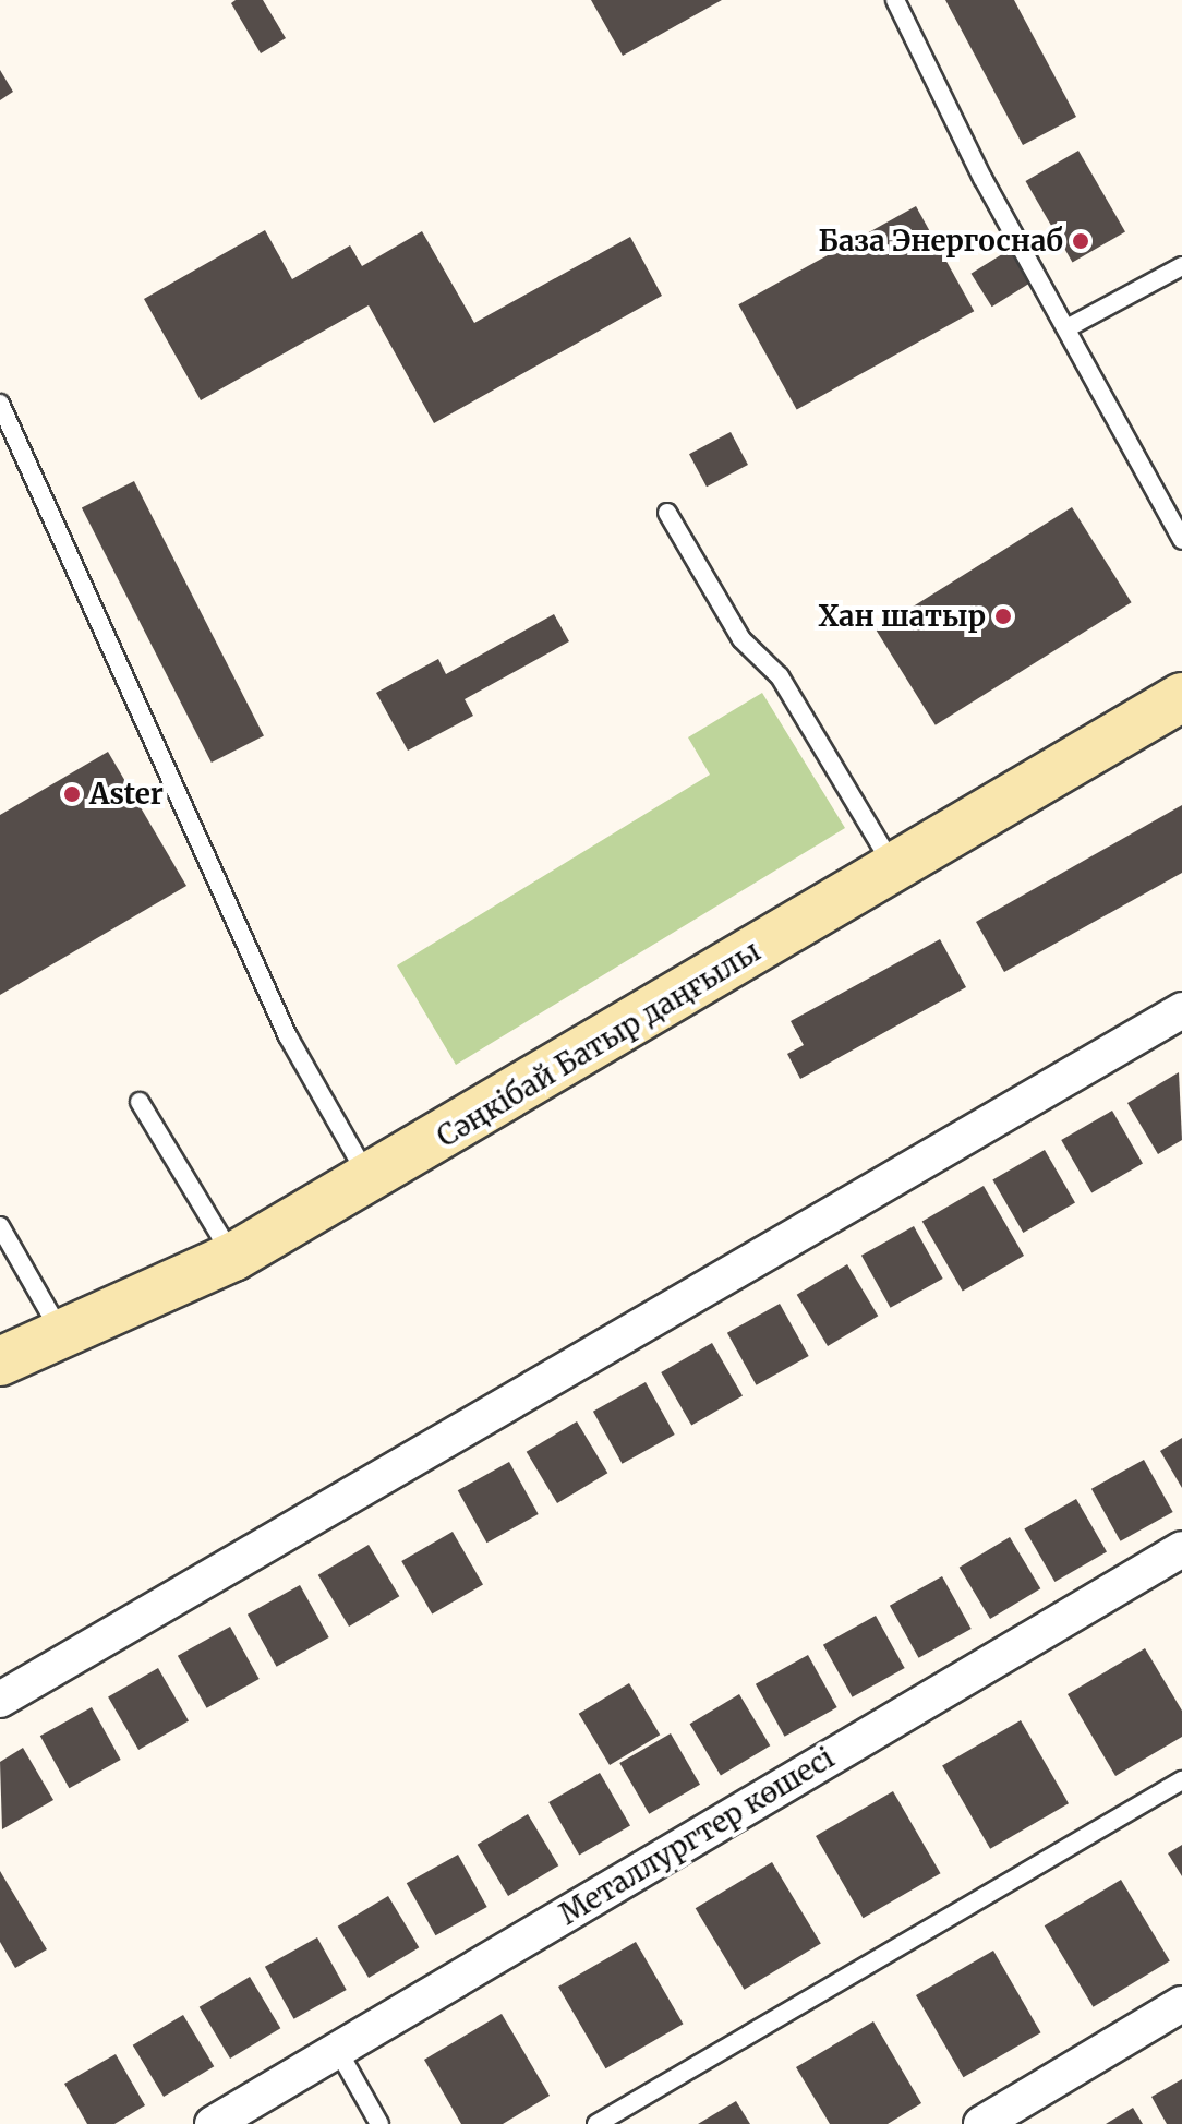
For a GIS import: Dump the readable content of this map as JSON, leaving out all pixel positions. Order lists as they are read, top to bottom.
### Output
{
  "streets": {
    "street": ["Сәңкібай Батыр даңғылы", "Металлургтер көшесі"]
  },
  "places": ["База Энергоснаб", "Хан шатыр", "Aster"]
}
